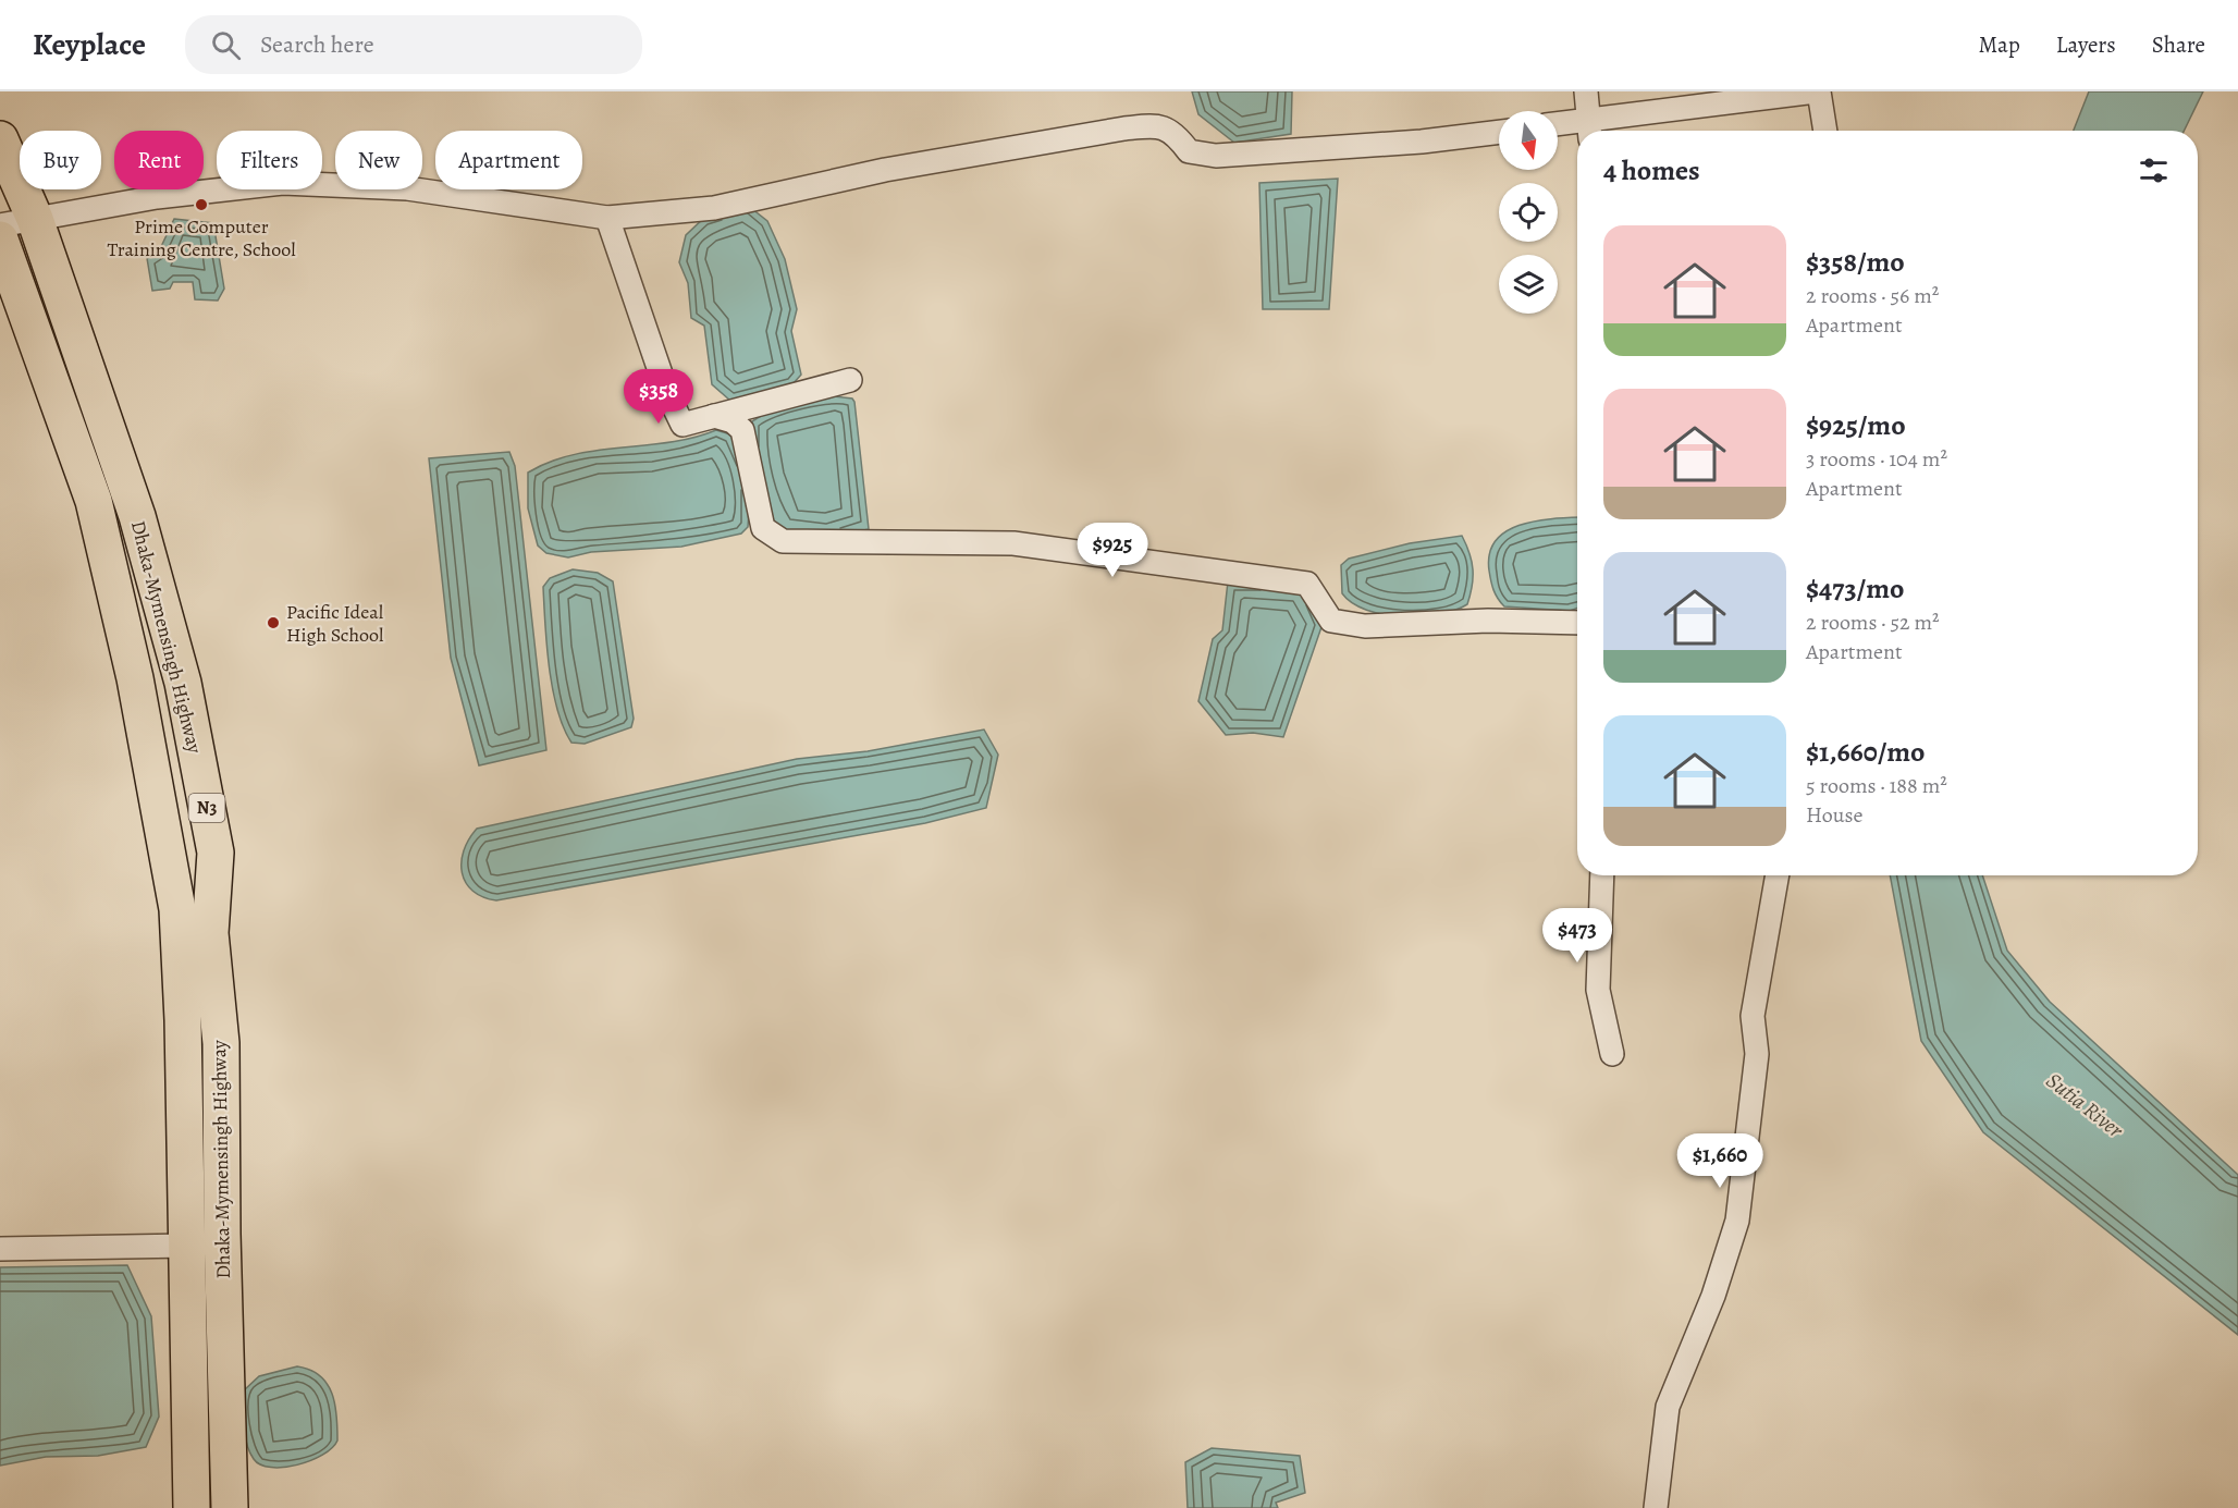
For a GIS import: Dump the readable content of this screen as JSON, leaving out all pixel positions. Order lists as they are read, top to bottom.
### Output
{
  "streets": {
    "highway": ["Dhaka-Mymensingh Highway", "N3"]
  },
  "water": ["Sutia River"],
  "places": ["Prime Computer Training Centre, School", "Pacific Ideal High School"],
  "north": "bottom",
  "page": {
    "header": "Keyplace",
    "search": "Search here",
    "nav": ["Map", "Layers", "Share"],
    "chip": [
      "Buy",
      "Rent",
      "Filters",
      "New",
      "Apartment"
    ],
    "heading": "4 homes",
    "list": [
      {
        "name": "$358/mo",
        "note": "2 rooms · 56 m² · Apartment"
      },
      {
        "name": "$925/mo",
        "note": "3 rooms · 104 m² · Apartment"
      },
      {
        "name": "$473/mo",
        "note": "2 rooms · 52 m² · Apartment"
      },
      {
        "name": "$1,660/mo",
        "note": "5 rooms · 188 m² · House"
      }
    ],
    "price": [
      "$358",
      "$925",
      "$473",
      "$1,660"
    ]
  }
}
